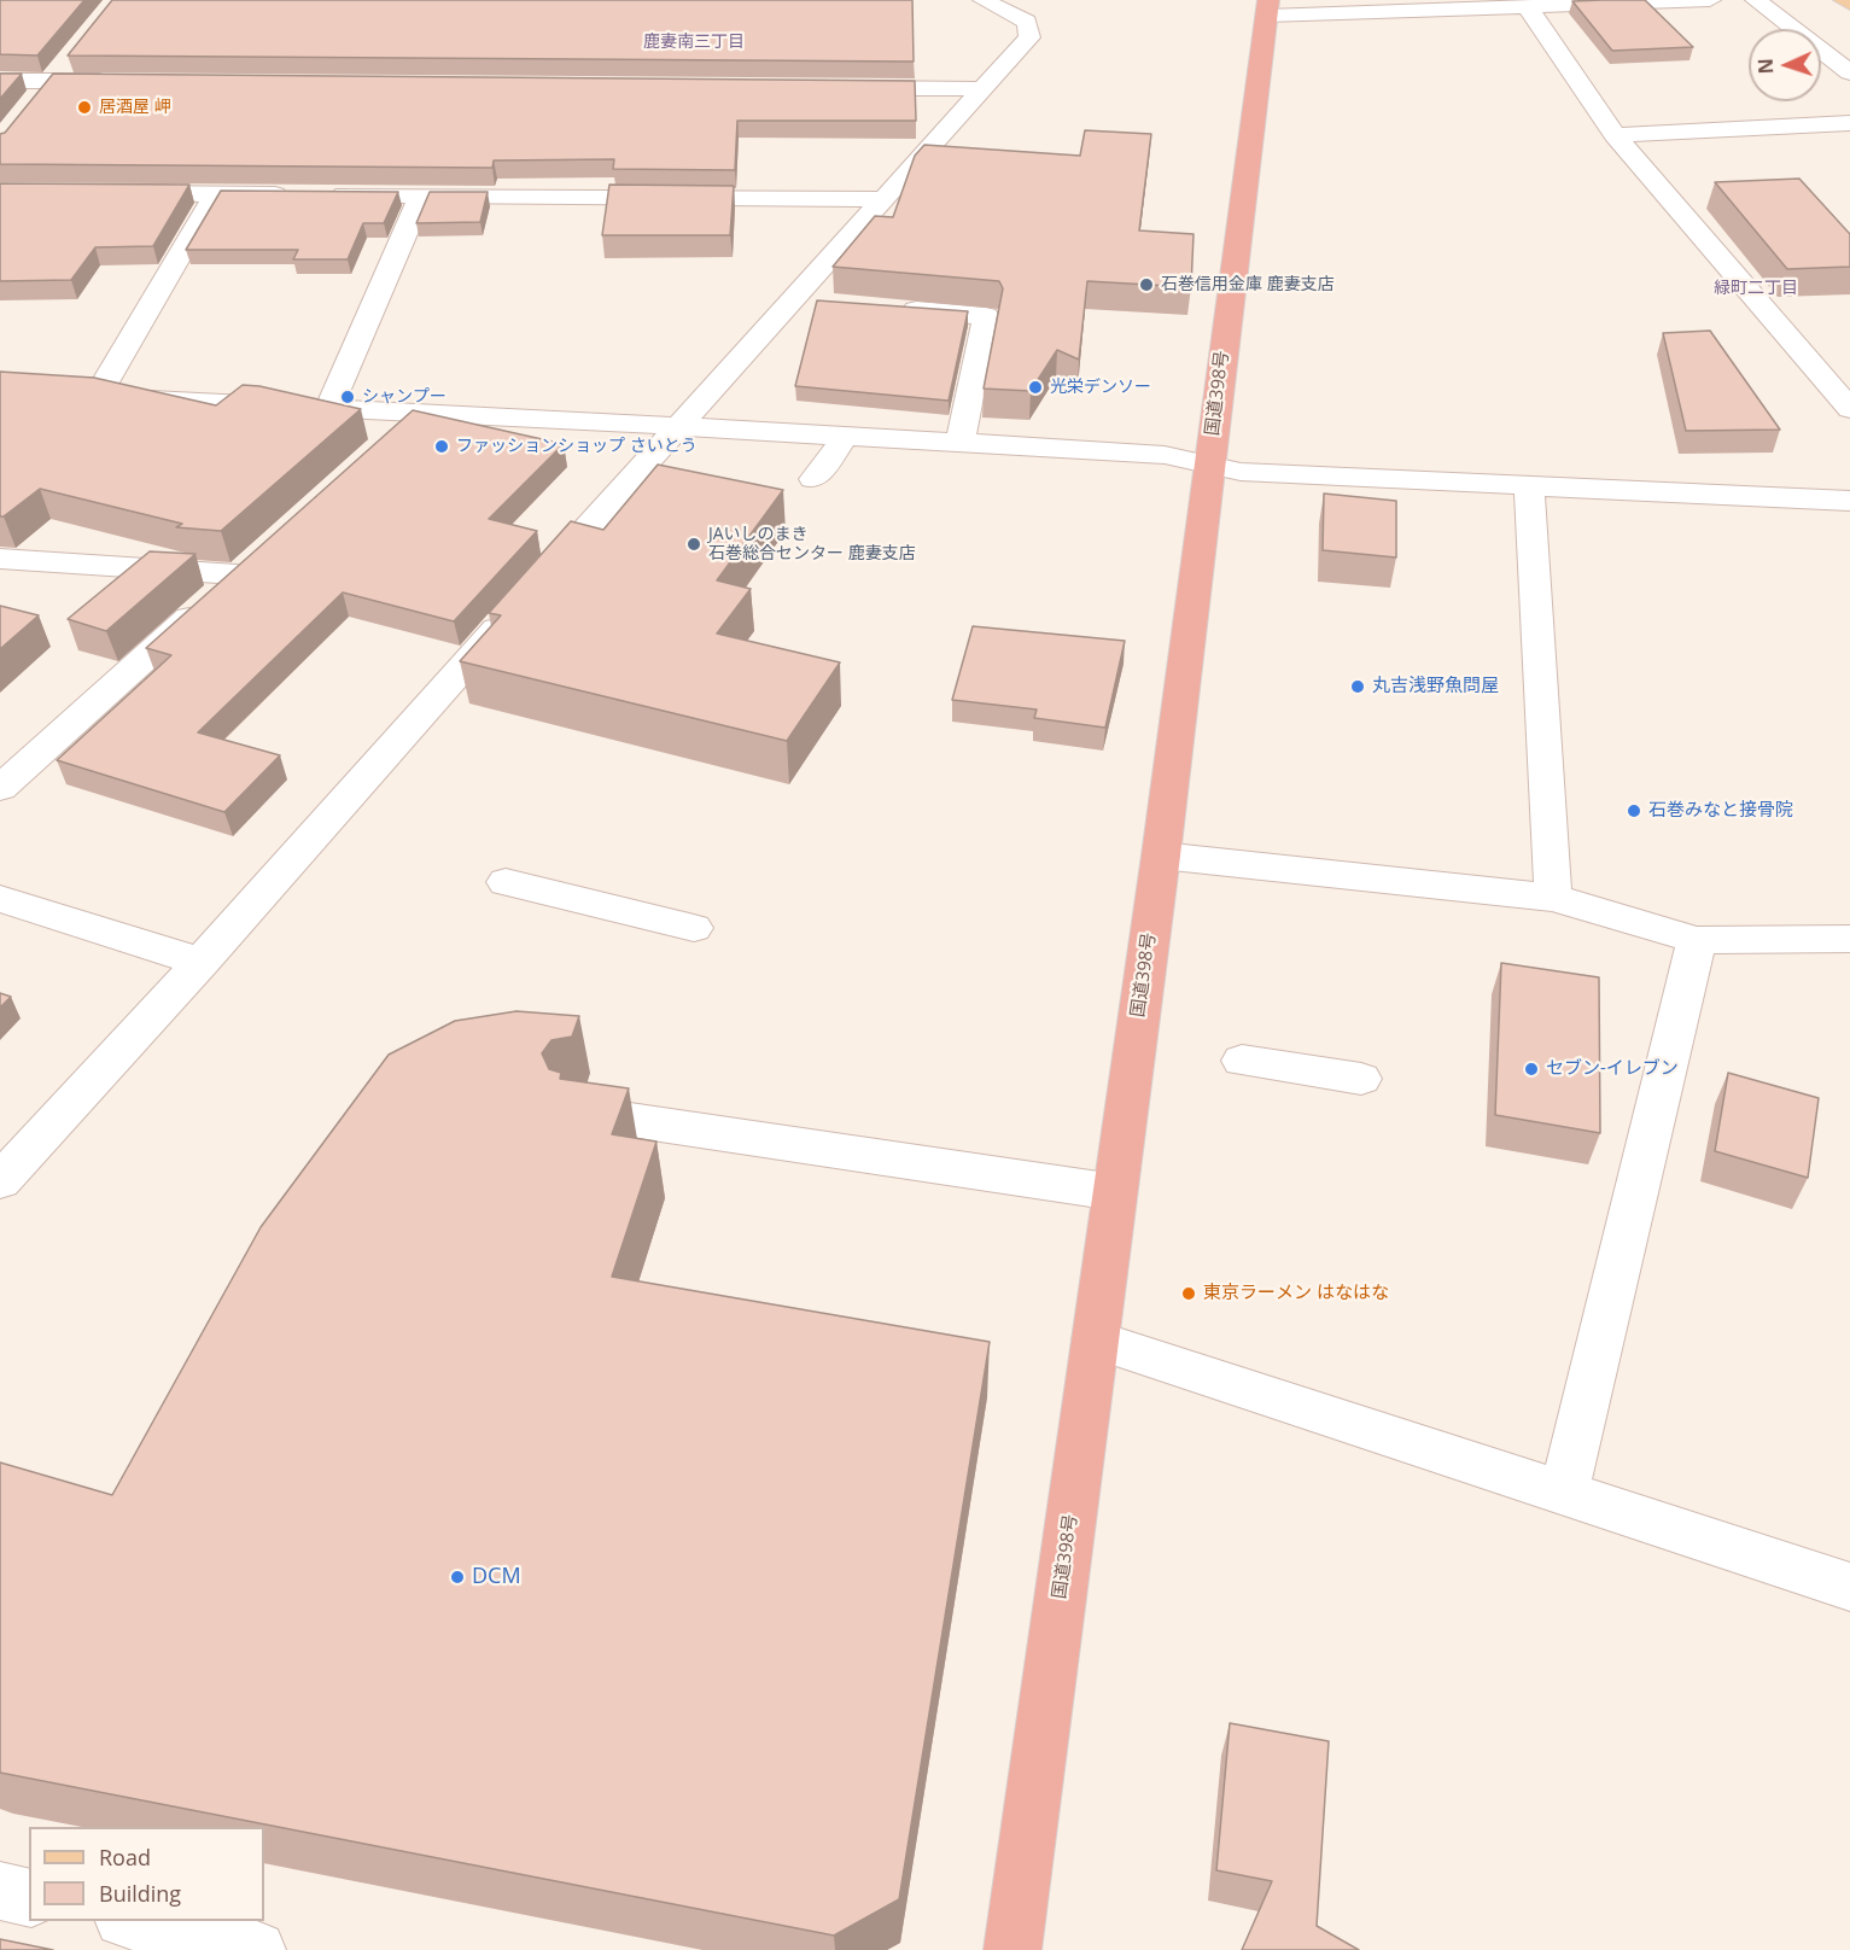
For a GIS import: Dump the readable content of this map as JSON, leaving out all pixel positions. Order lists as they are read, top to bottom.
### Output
{
  "streets": {
    "highway": ["国道398号"]
  },
  "districts": ["鹿妻南三丁目", "緑町二丁目"],
  "places": [
    "居酒屋 岬",
    "石巻信用金庫 鹿妻支店",
    "光栄デンソー",
    "シャンプー",
    "ファッションショップ さいとう",
    "JAいしのまき 石巻総合センター 鹿妻支店",
    "丸吉浅野魚問屋",
    "石巻みなと接骨院",
    "セブン-イレブン",
    "東京ラーメン はなはな",
    "DCM"
  ],
  "legend": ["Road", "Building"],
  "north": "left"
}
